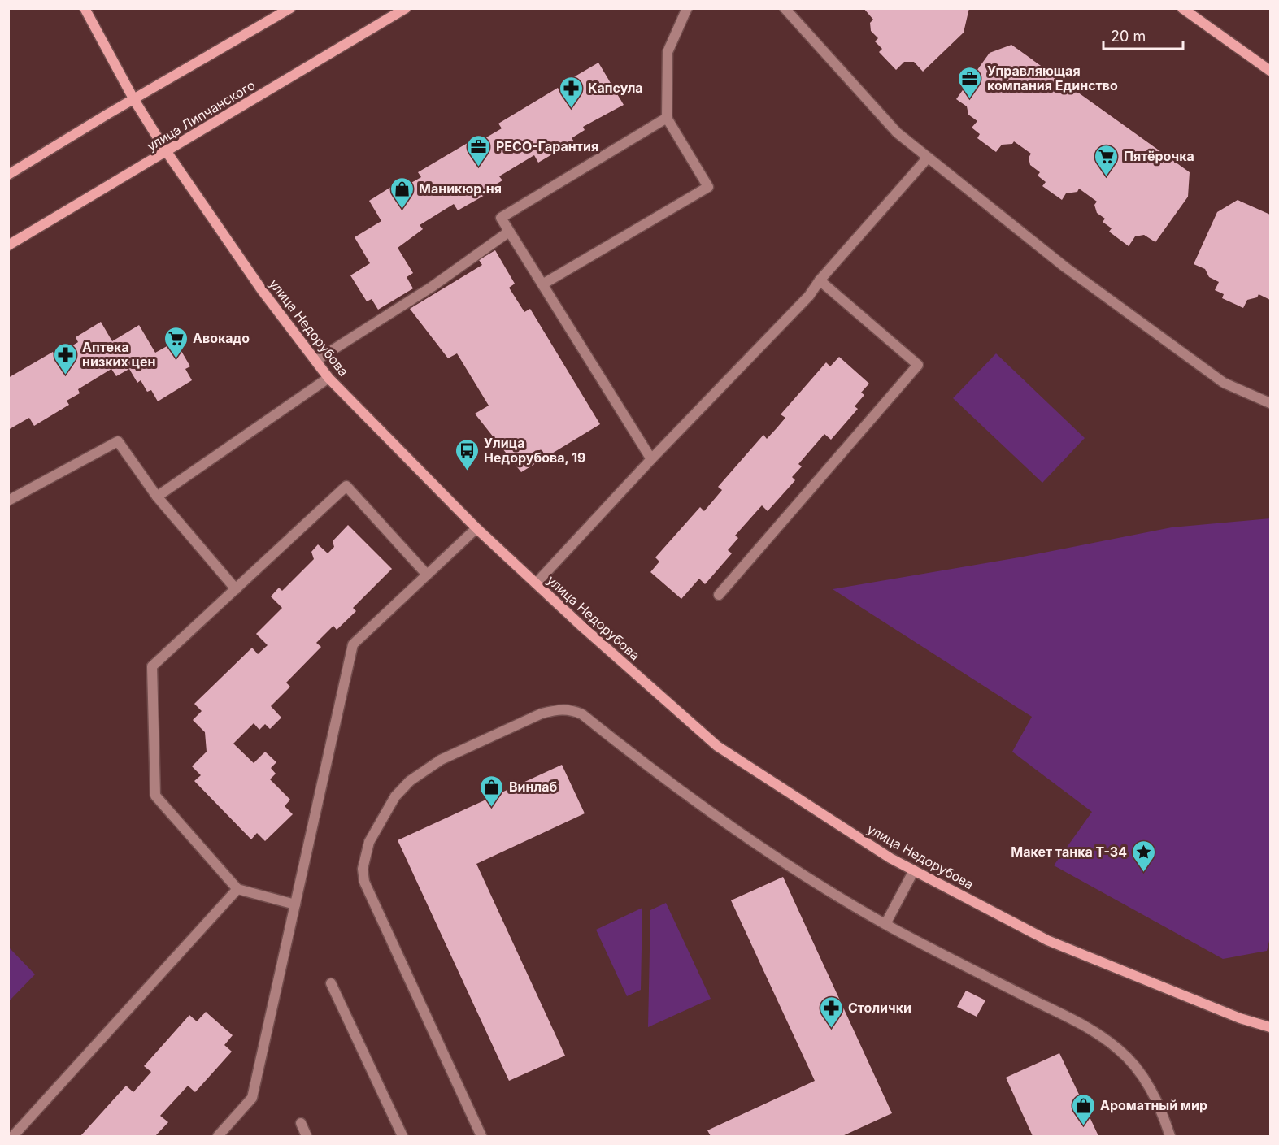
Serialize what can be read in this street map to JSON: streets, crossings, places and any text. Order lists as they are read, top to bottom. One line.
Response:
{"streets":{"street":["улица Липчанского","улица Недорубова"]},"crossings":[["улица Липчанского","улица Недорубова"]],"places":{"office":["Управляющая компания Единство","РЕСО-Гарантия"],"pharmacy":["Капсула","Аптека низких цен","Столички"],"supermarket":["Пятёрочка","Авокадо"],"shop":["Маникюр.ня","Винлаб","Ароматный мир"],"bus stop":["Улица Недорубова, 19"],"place":["Макет танка Т-34"]},"scale_bar":"20 m"}
